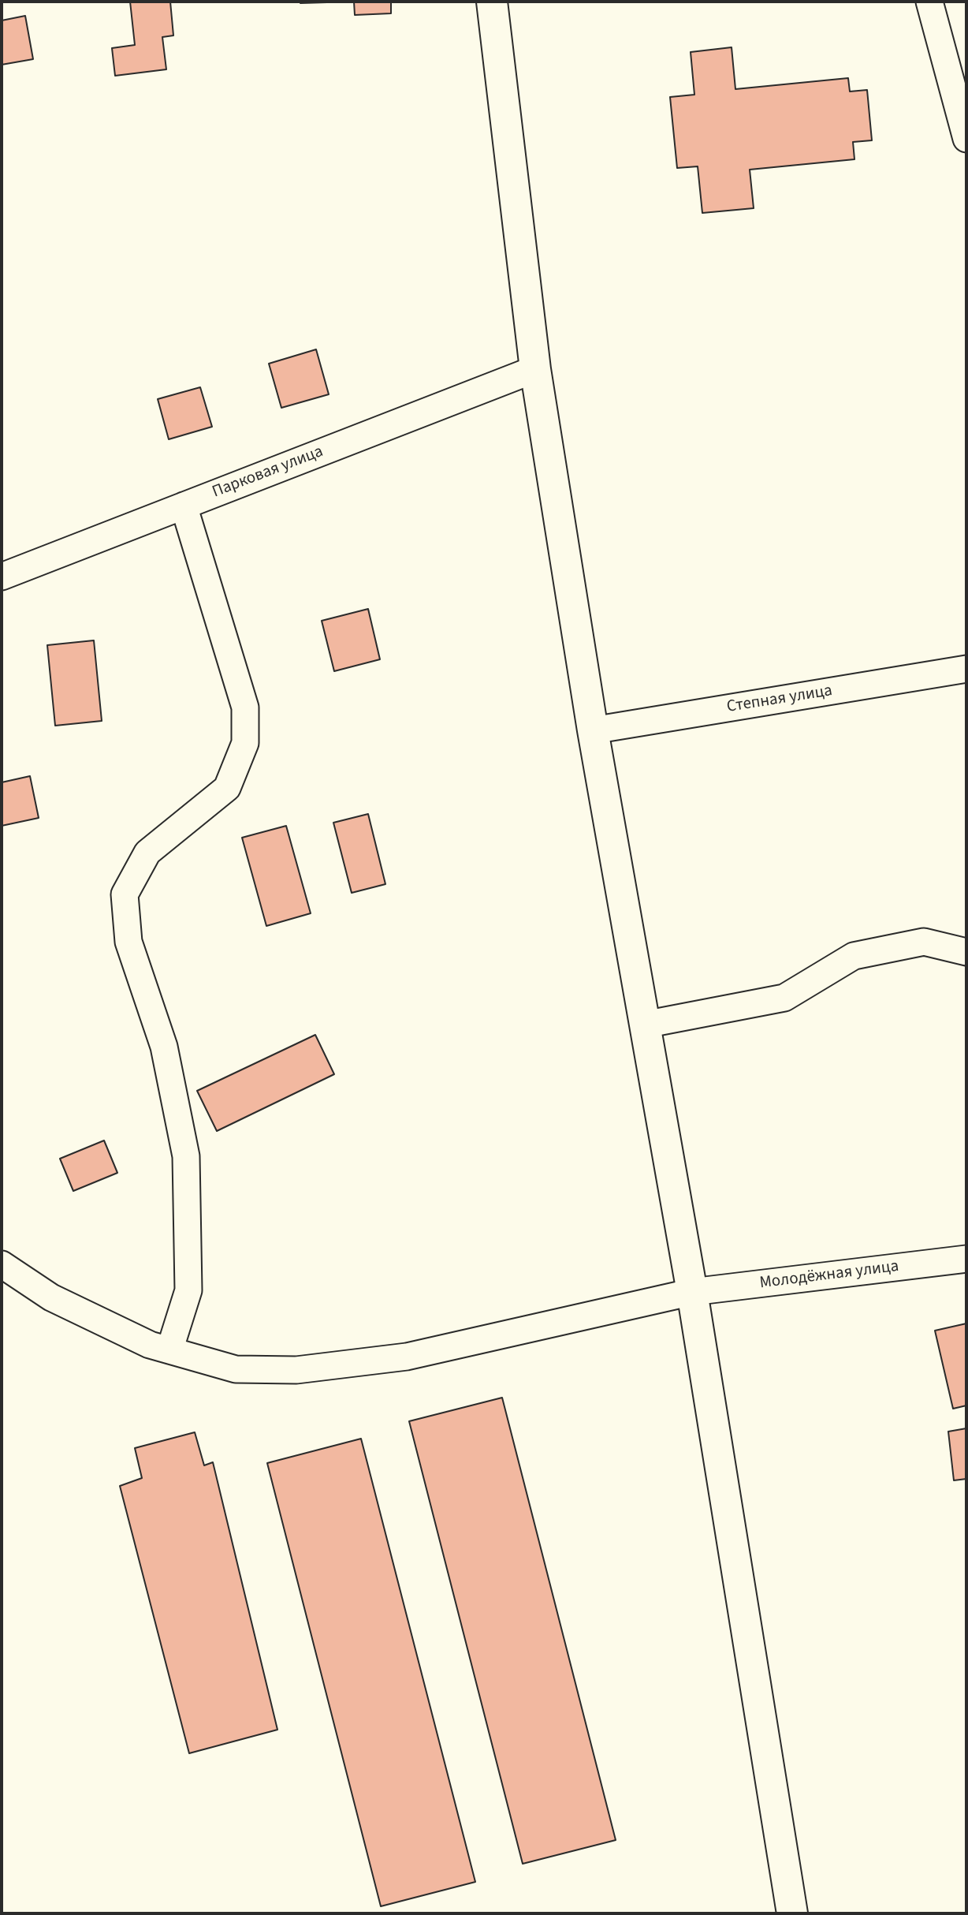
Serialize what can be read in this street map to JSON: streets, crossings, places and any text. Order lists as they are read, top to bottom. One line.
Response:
{"streets":{"street":["Парковая улица","Степная улица","Молодёжная улица"]}}
